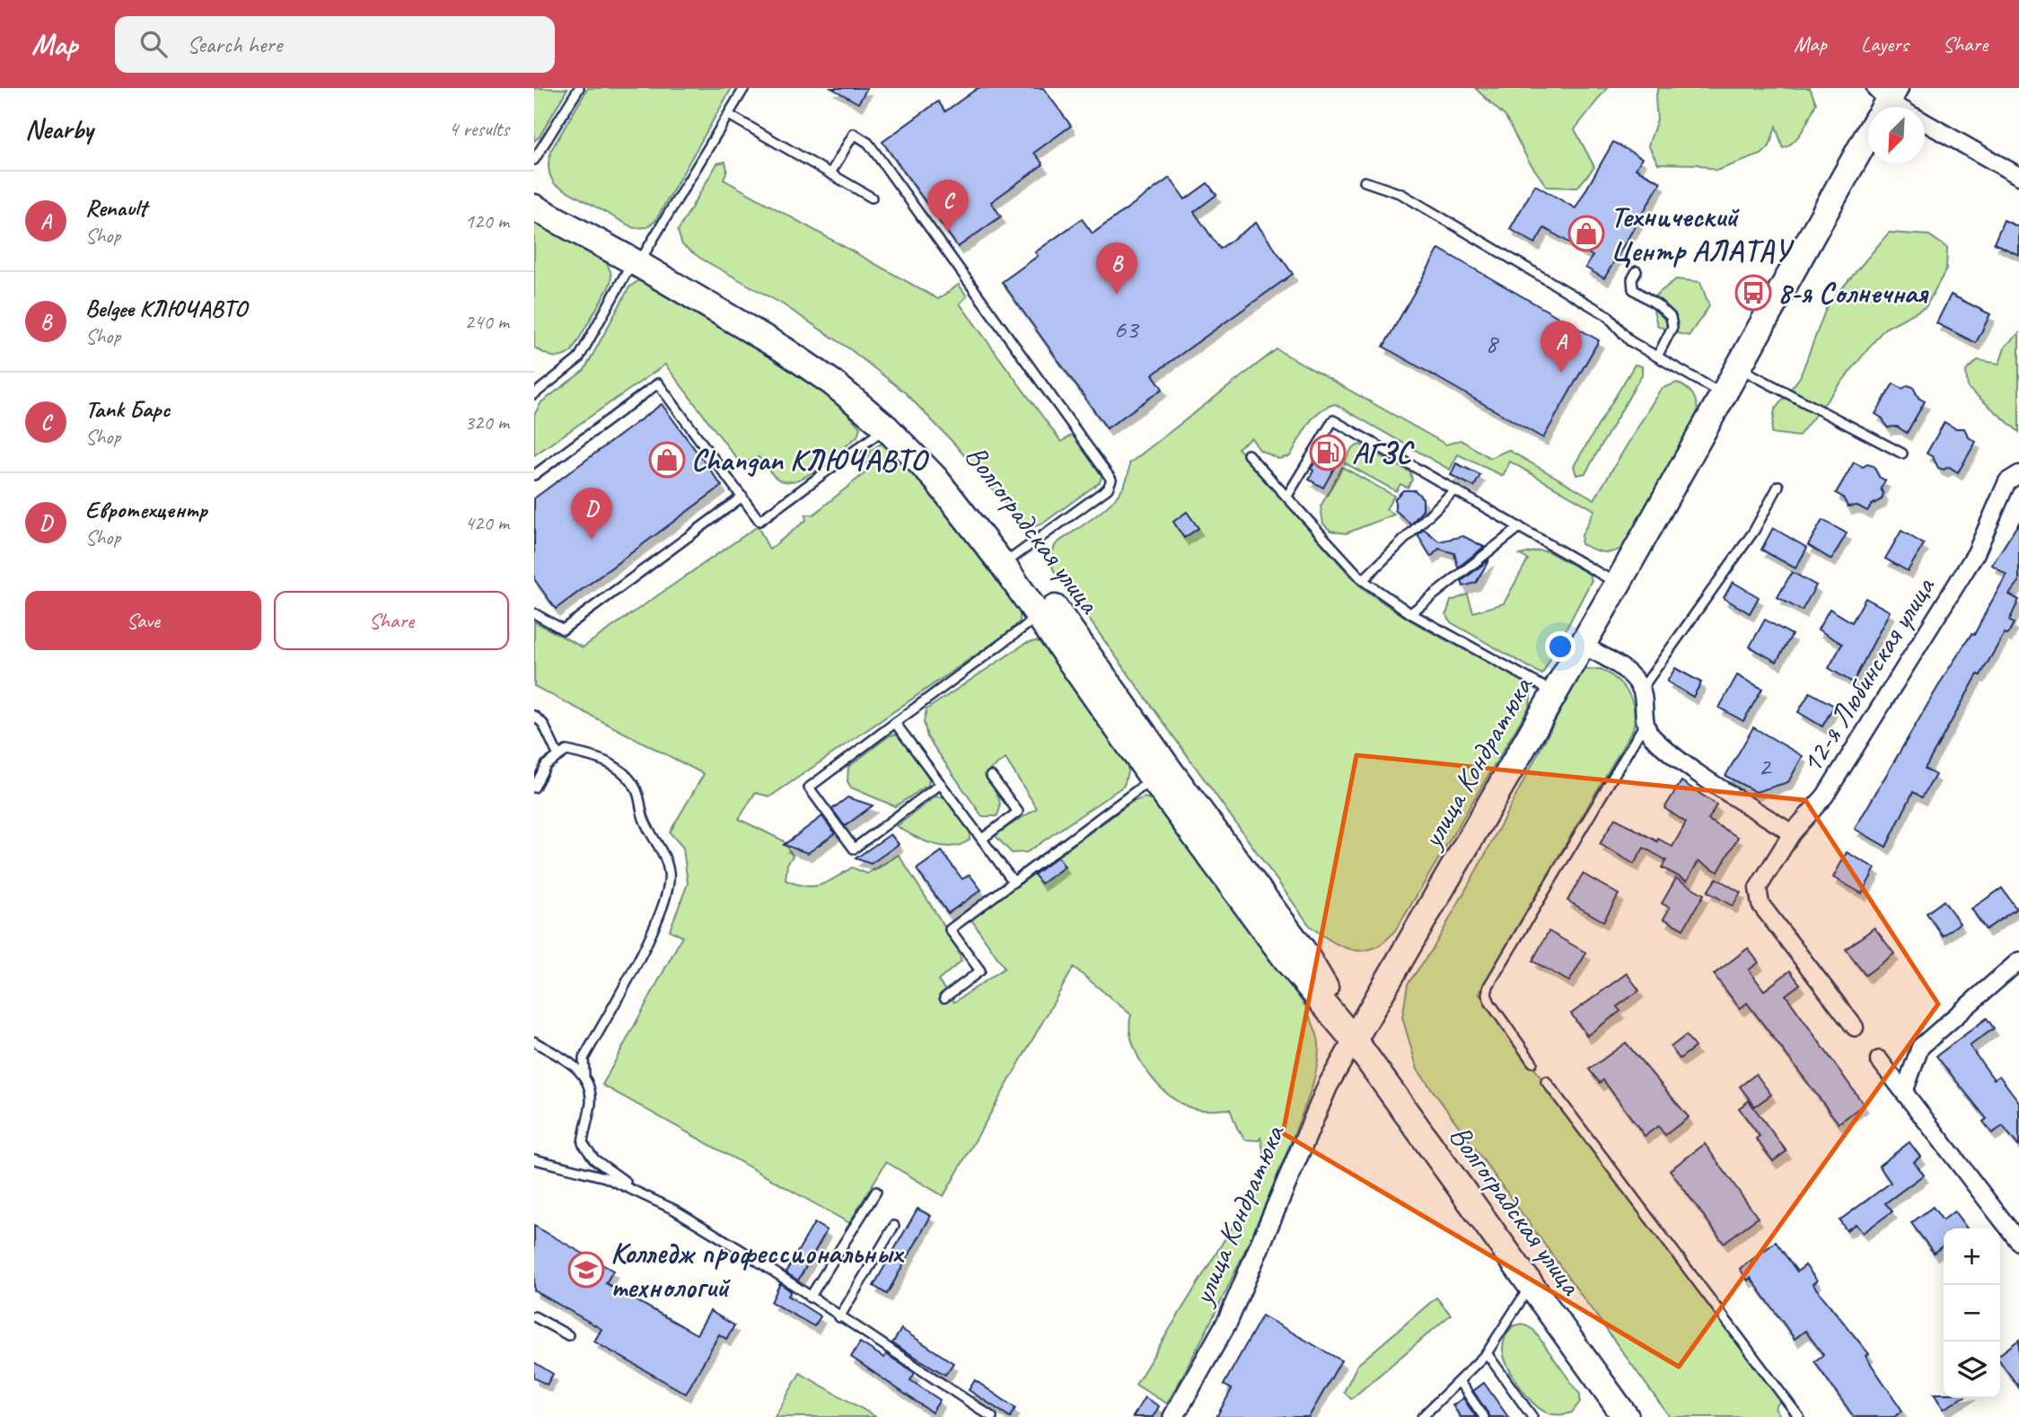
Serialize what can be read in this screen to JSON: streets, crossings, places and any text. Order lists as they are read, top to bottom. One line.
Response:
{"streets":{"main road":["Волгоградская улица","улица Кондратюка"],"street":["12-я Любинская улица"]},"crossings":[["Волгоградская улица","улица Кондратюка"]],"places":{"shop":["Технический Центр АЛАТАУ","Changan КЛЮЧАВТО"],"bus stop":["8-я Солнечная"],"fuel station":["АГЗС"],"school or university":["Колледж профессиональных технологий"]},"house_numbers":["63","8","2"],"north":"bottom left","page":{"header":"Map","search":"Search here","nav":["Map","Layers","Share"],"heading":["Nearby","4 results"],"list":[{"mark":"A","name":"Renault","note":"Shop","value":"120 m"},{"mark":"B","name":"Belgee КЛЮЧАВТО","note":"Shop","value":"240 m"},{"mark":"C","name":"Tank Барс","note":"Shop","value":"320 m"},{"mark":"D","name":"Евротехцентр","note":"Shop","value":"420 m"}],"pins":["C","B","A","D"],"buttons":["Save","Share"],"map_buttons":["+","−"]}}
